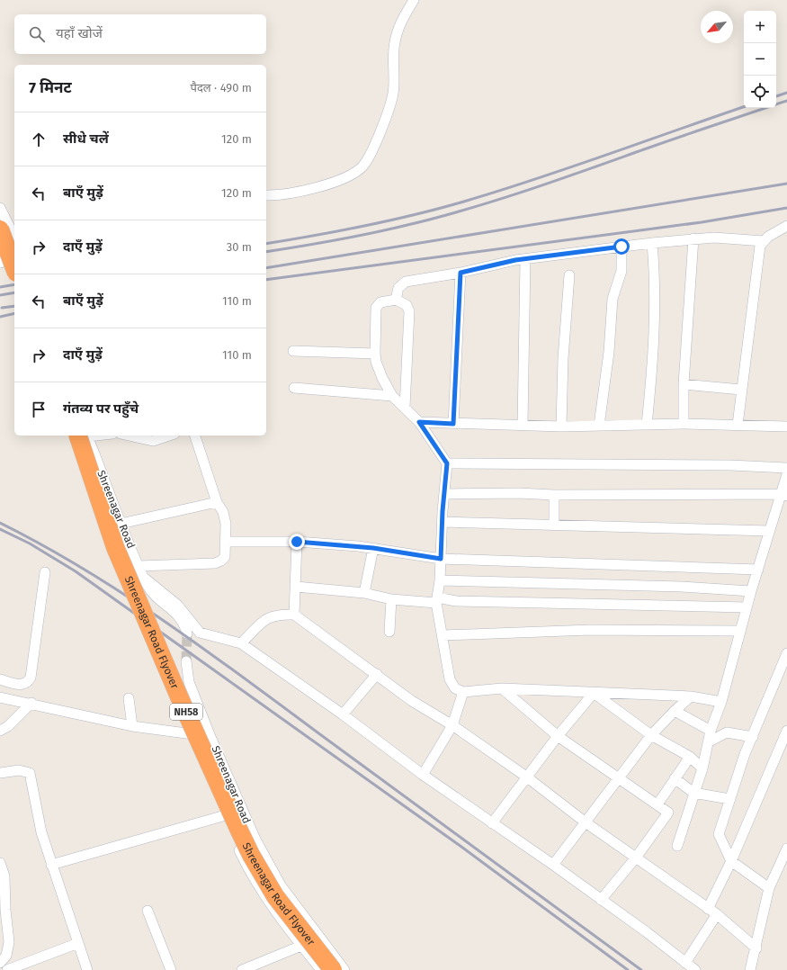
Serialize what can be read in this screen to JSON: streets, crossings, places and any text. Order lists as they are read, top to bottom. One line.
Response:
{"streets":{"highway":["Shreenagar Road Flyover","NH58"],"street":["Shreenagar Road"]},"north":"bottom left","page":{"map_buttons":["+","−"],"search":"यहाँ खोजें","heading":["7 मिनट","पैदल · 490 m"],"list":[["सीधे चलें","120 m"],["बाएँ मुड़ें","120 m"],["दाएँ मुड़ें","30 m"],["बाएँ मुड़ें","110 m"],["दाएँ मुड़ें","110 m"],"गंतव्य पर पहुँचे"]}}
